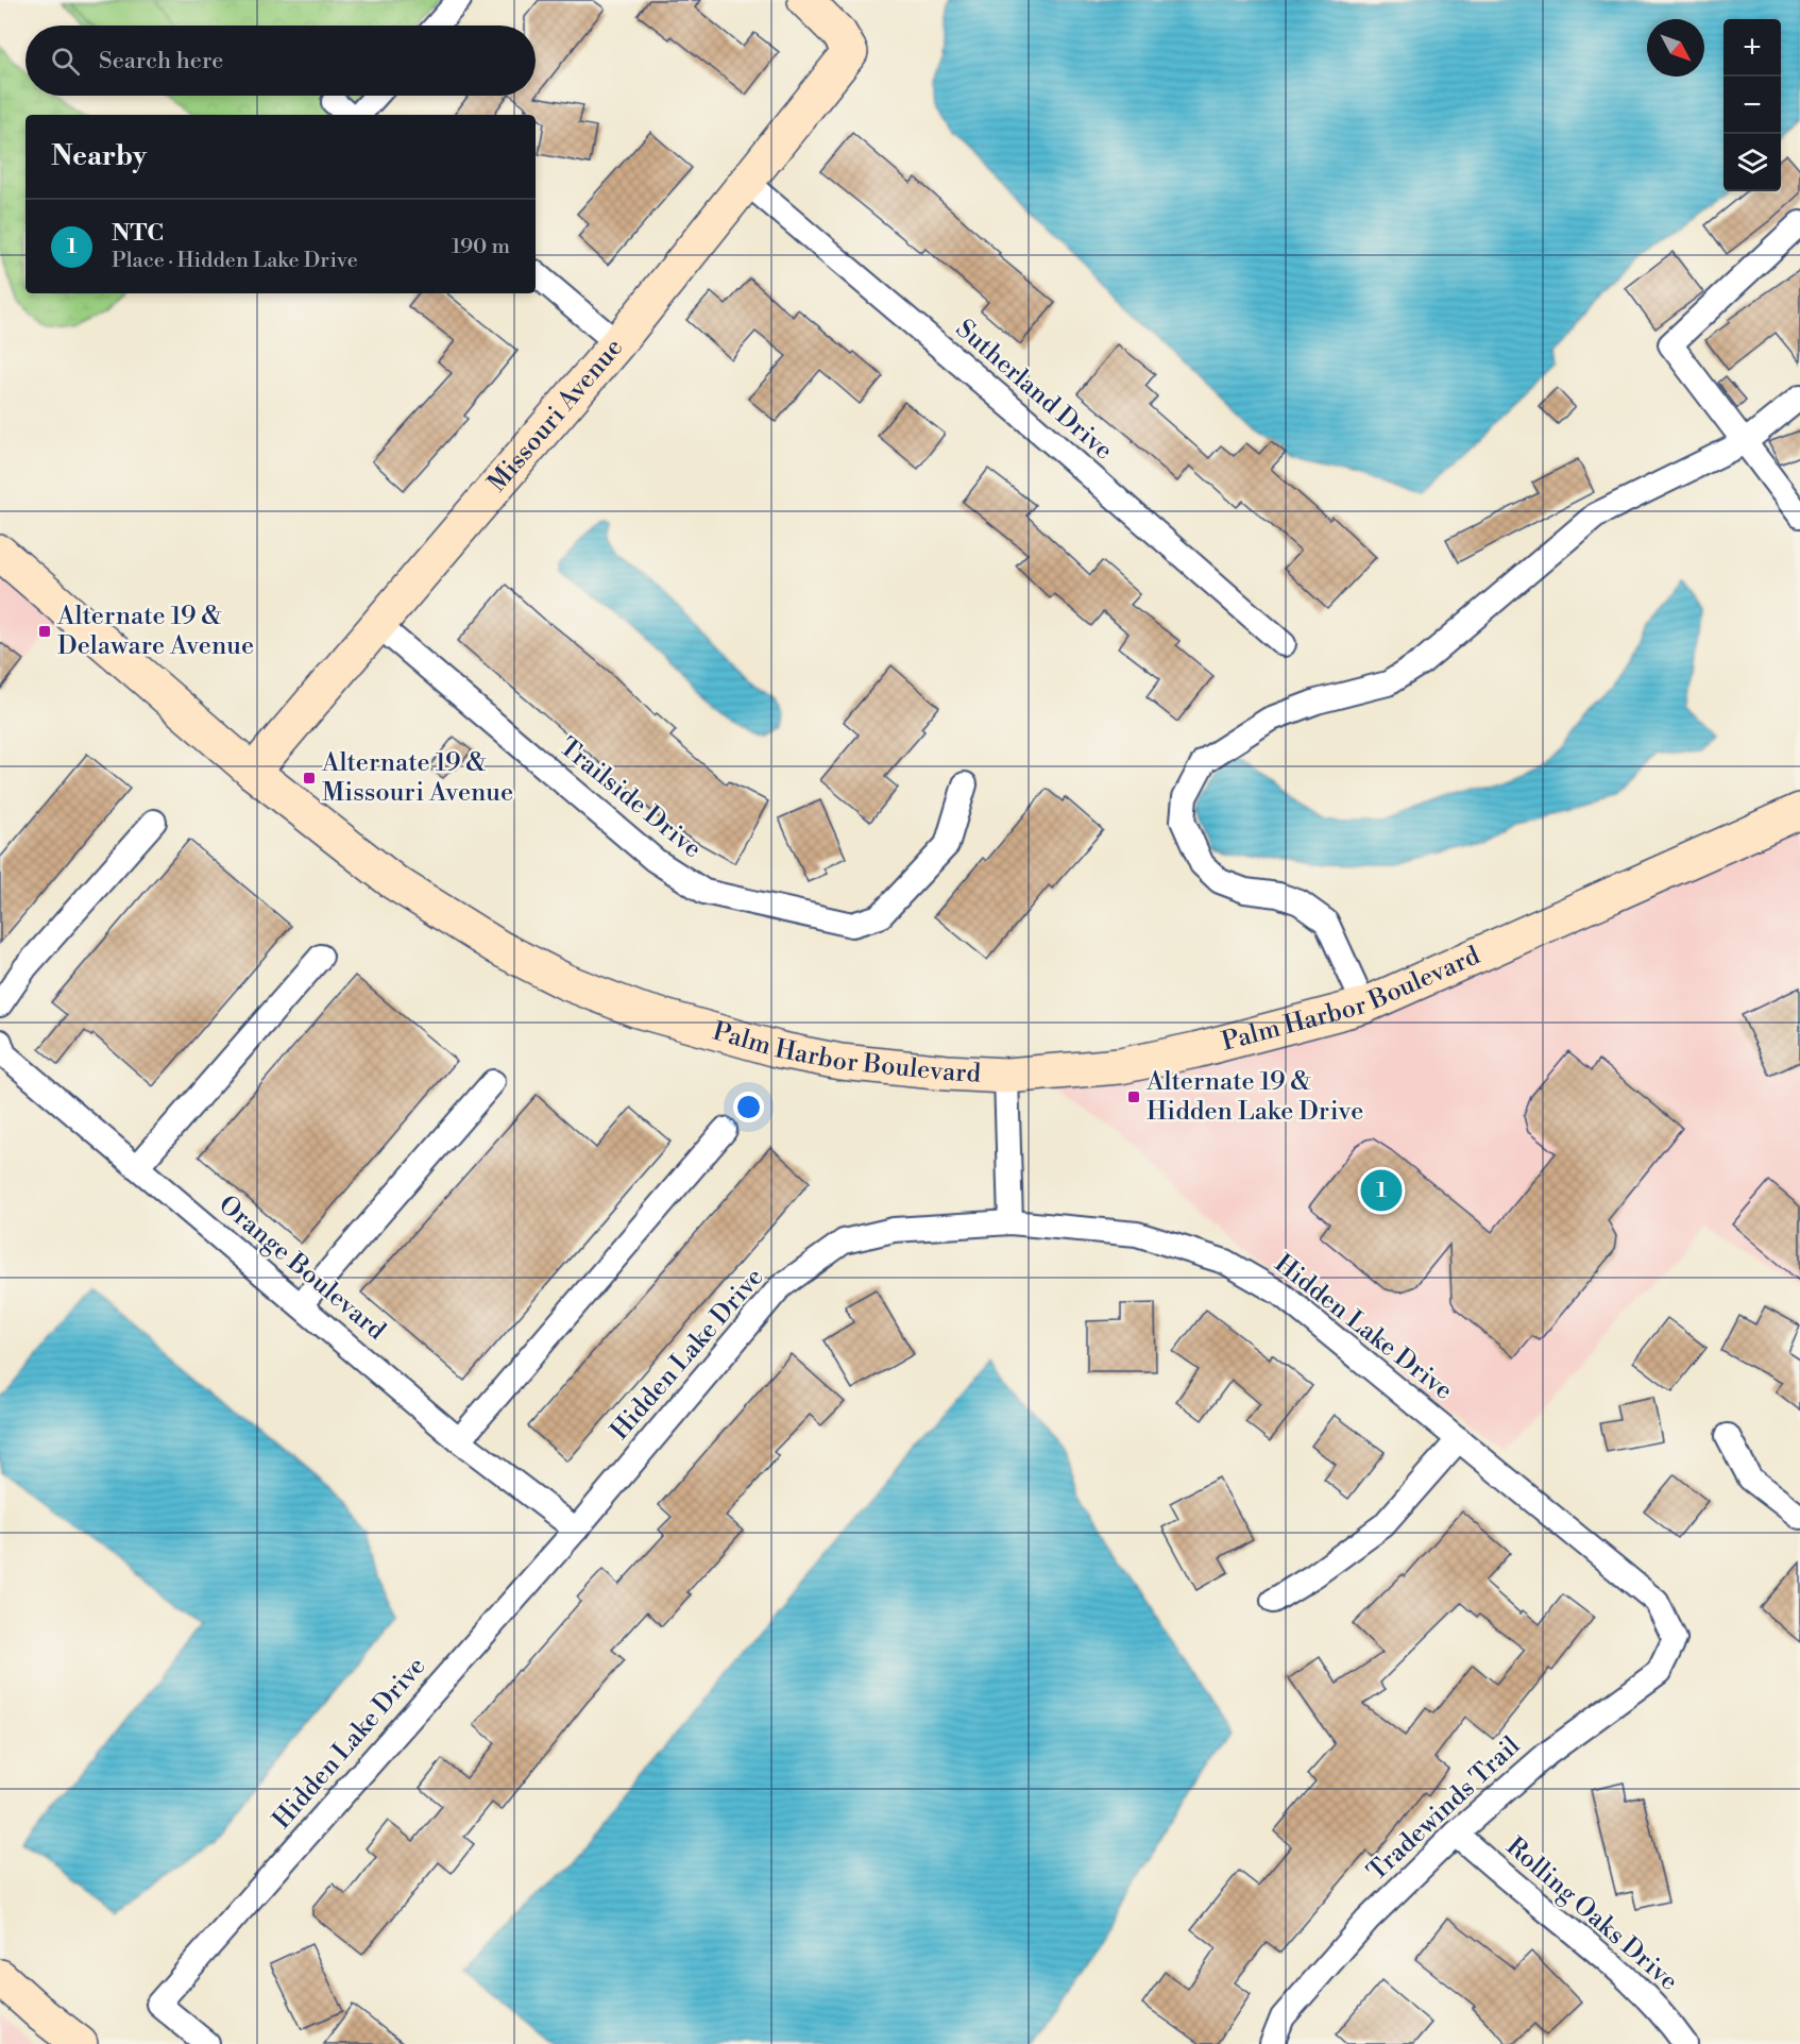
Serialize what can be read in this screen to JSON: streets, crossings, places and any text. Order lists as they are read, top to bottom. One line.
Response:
{"streets":{"main road":["Missouri Avenue","Palm Harbor Boulevard"],"street":["Sutherland Drive","Trailside Drive","Orange Boulevard","Hidden Lake Drive","Tradewinds Trail","Rolling Oaks Drive"]},"crossings":[["Sutherland Drive","Missouri Avenue"],["Missouri Avenue","Trailside Drive"],["Missouri Avenue","Palm Harbor Boulevard"],["Orange Boulevard","Hidden Lake Drive"],["Hidden Lake Drive","Tradewinds Trail"],["Tradewinds Trail","Rolling Oaks Drive"]],"places":{"transit":["Alternate 19 & Delaware Avenue","Alternate 19 & Missouri Avenue","Alternate 19 & Hidden Lake Drive"]},"north":"bottom right","page":{"map_buttons":["+","−"],"search":"Search here","heading":"Nearby","list":[{"mark":"1","name":"NTC","note":"Place · Hidden Lake Drive","value":"190 m"}],"pins":"1"}}
